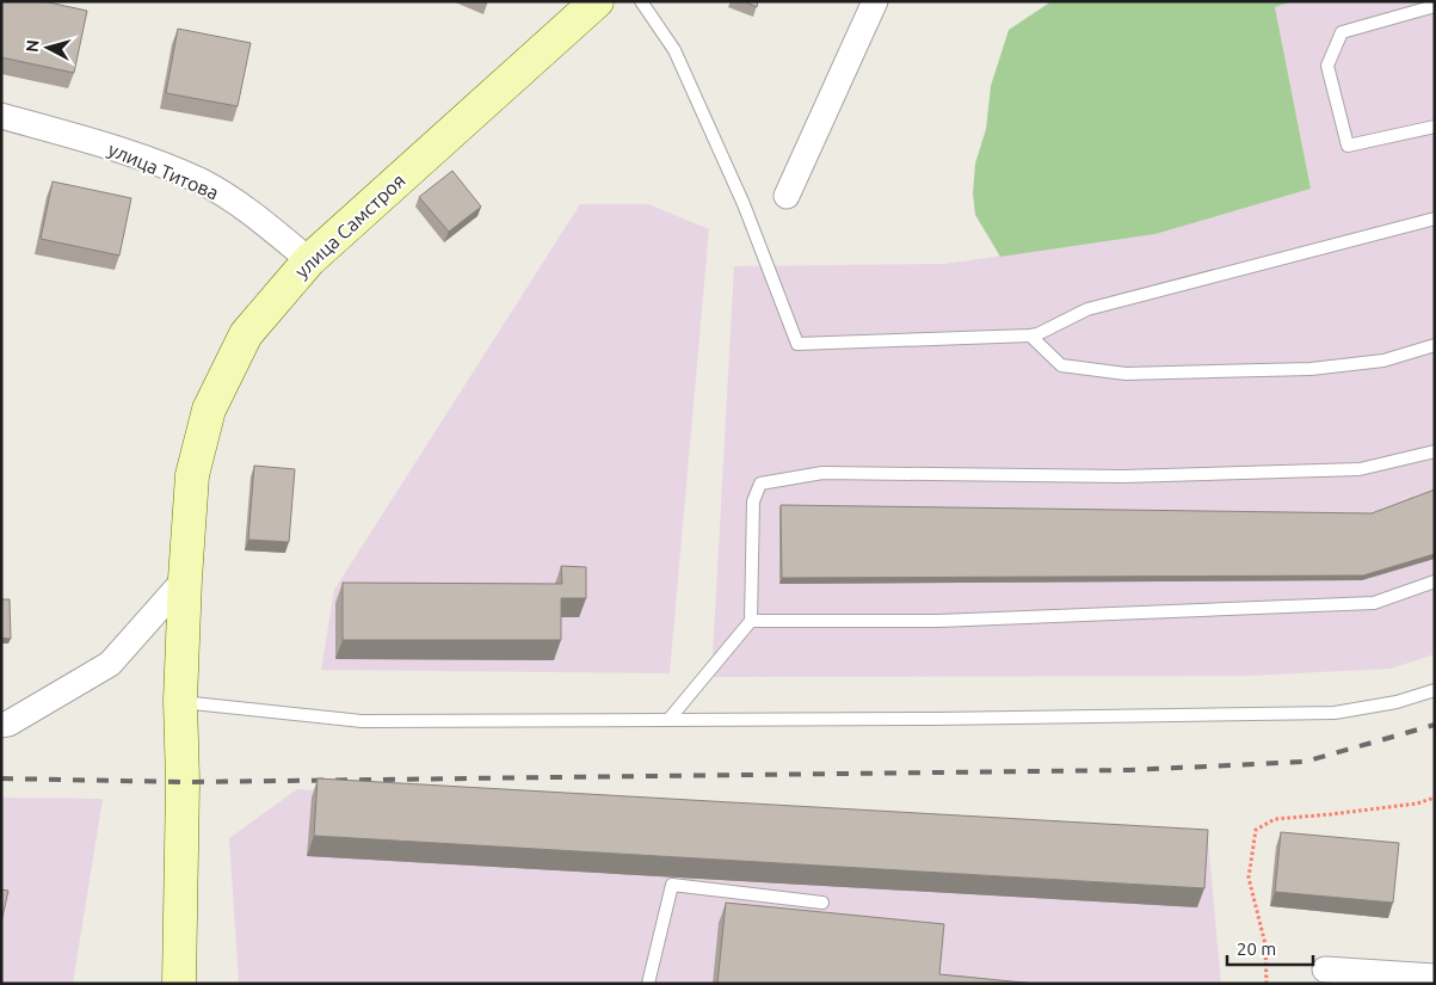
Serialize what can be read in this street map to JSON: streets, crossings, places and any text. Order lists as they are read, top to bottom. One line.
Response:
{"streets":{"street":["улица Титова","улица Самстроя"]},"crossings":[["улица Титова","улица Самстроя"]],"scale_bar":"20 m","north":"left"}
